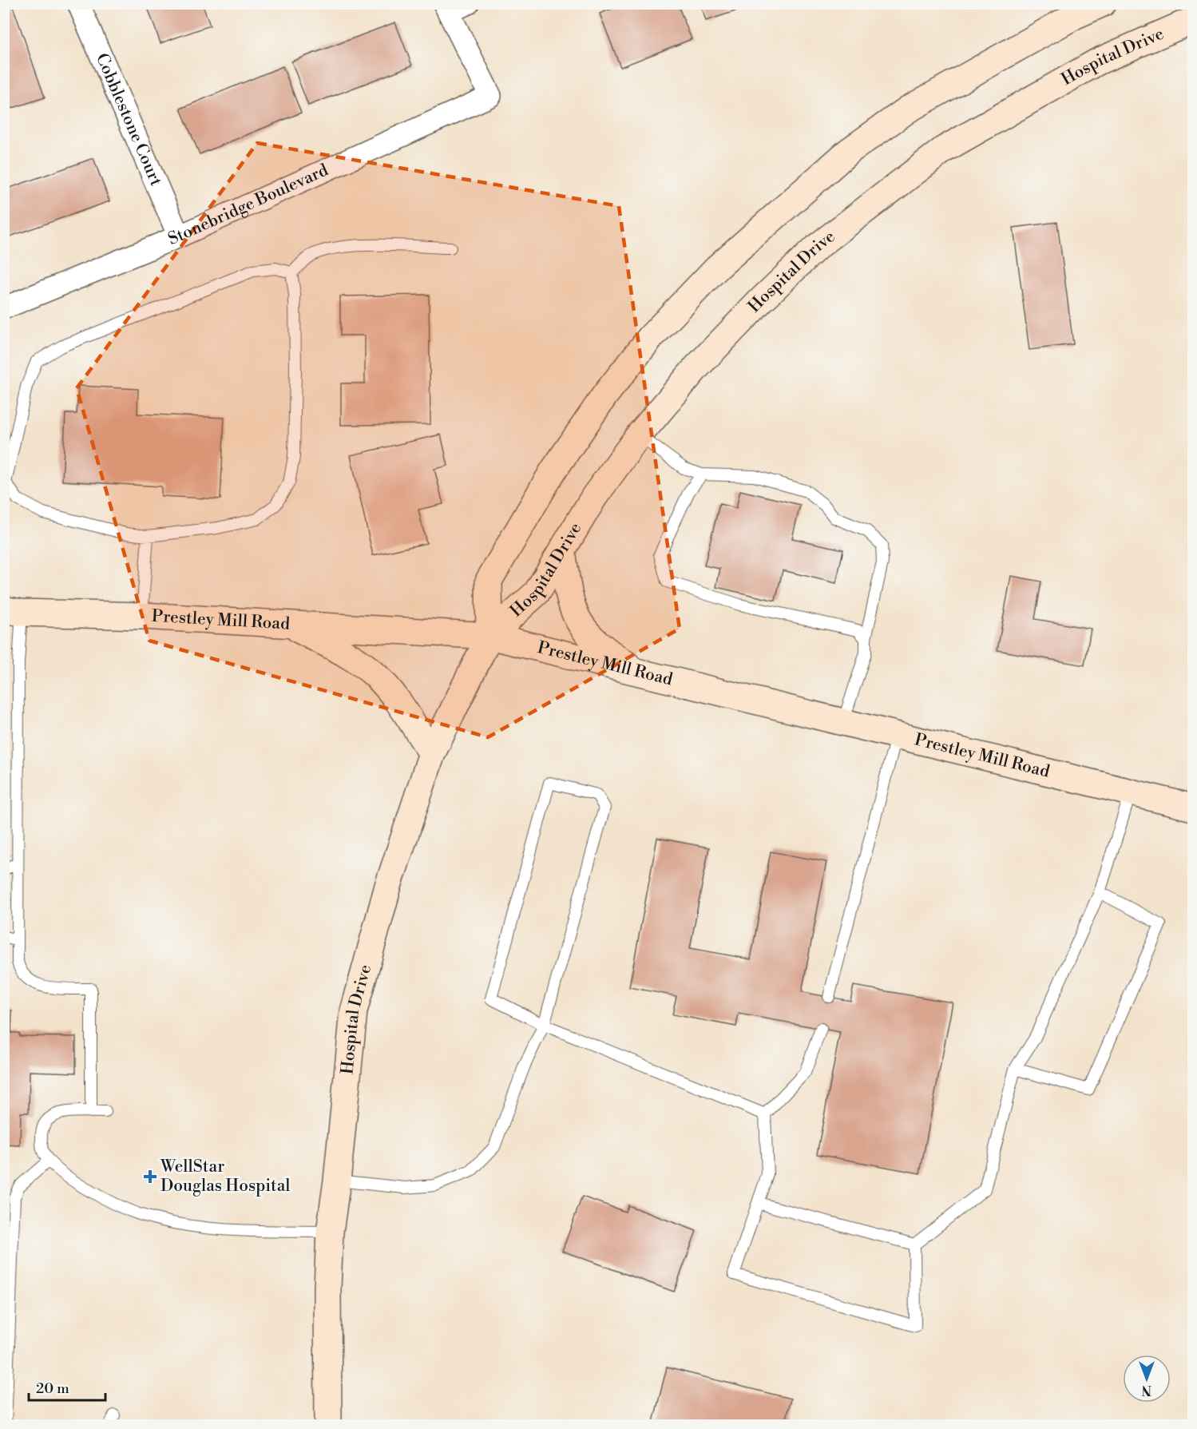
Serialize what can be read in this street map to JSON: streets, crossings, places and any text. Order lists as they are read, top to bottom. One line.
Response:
{"streets":{"street":["Hospital Drive","Cobblestone Court","Stonebridge Boulevard","Prestley Mill Road"]},"crossings":[["Hospital Drive","Prestley Mill Road"],["Cobblestone Court","Stonebridge Boulevard"]],"places":{"health":["WellStar Douglas Hospital"]},"scale_bar":"20 m","north":"bottom"}
